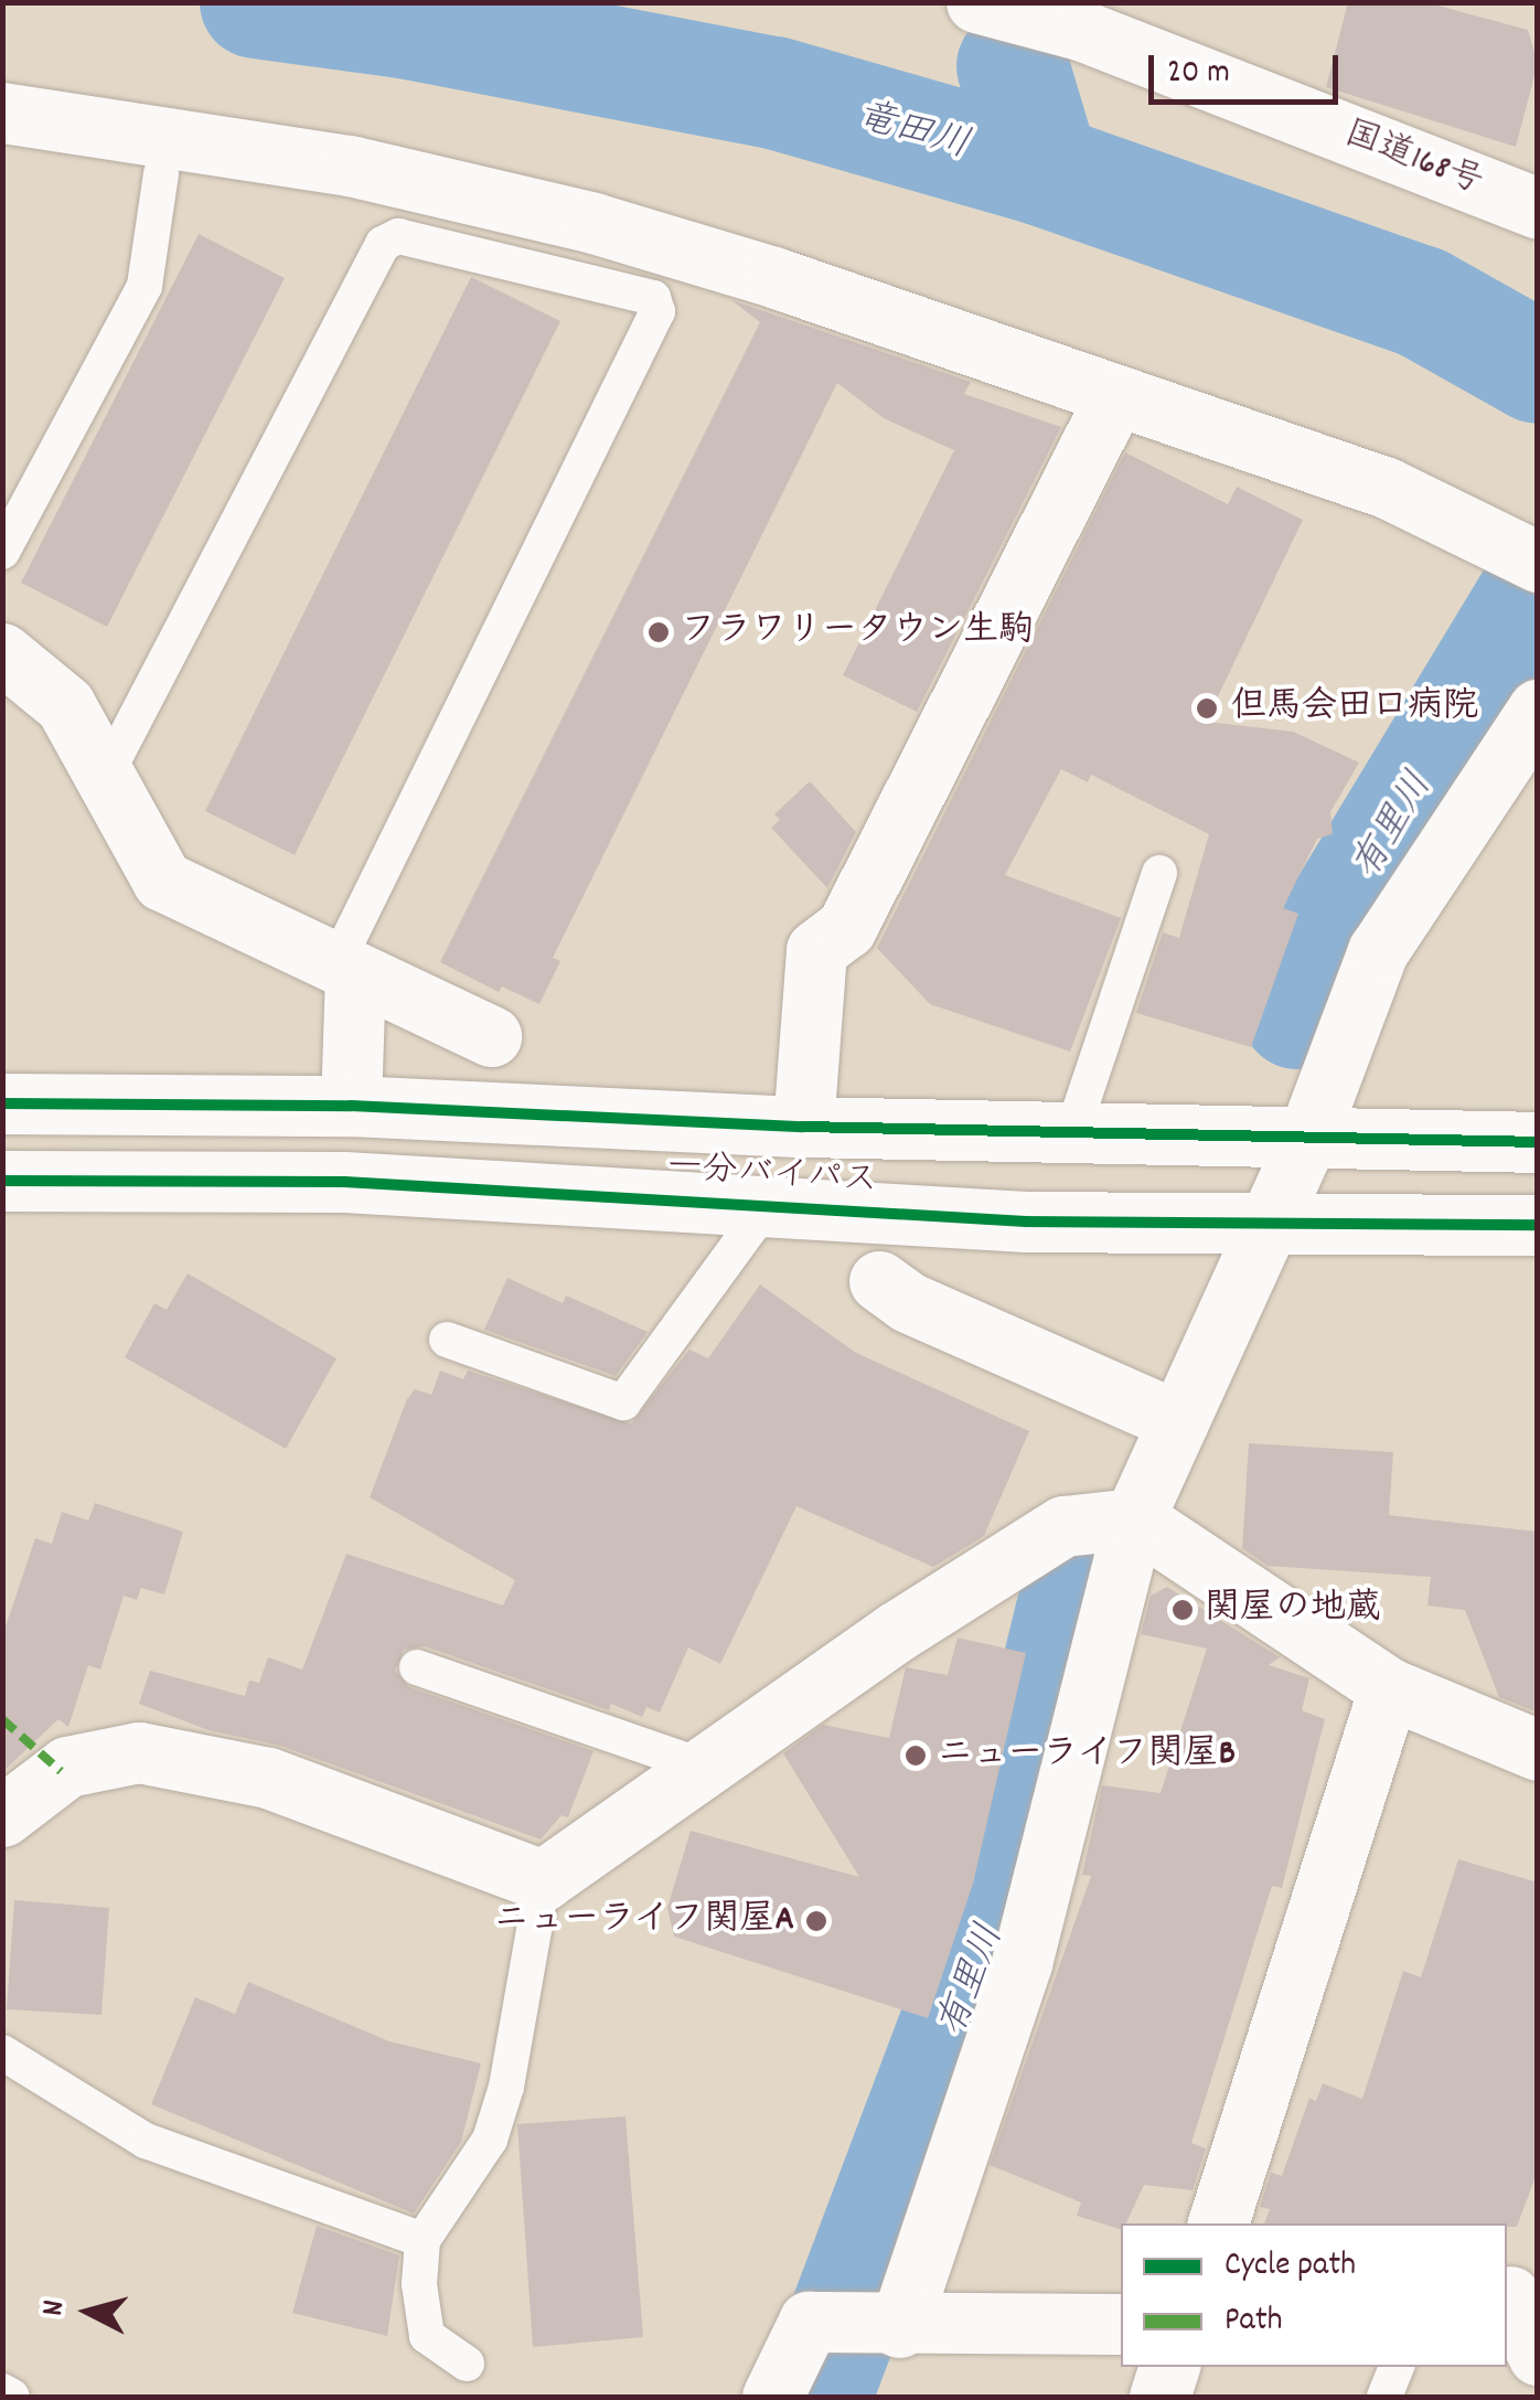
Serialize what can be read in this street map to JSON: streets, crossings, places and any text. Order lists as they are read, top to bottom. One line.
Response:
{"streets":{"main road":["国道168号","一分バイパス"]},"water":["竜田川","有里川"],"places":["フラワリータウン生駒","但馬会田口病院","関屋の地蔵","ニューライフ関屋B","ニューライフ関屋A"],"legend":["Cycle path","Path"],"scale_bar":"20 m","north":"left"}
